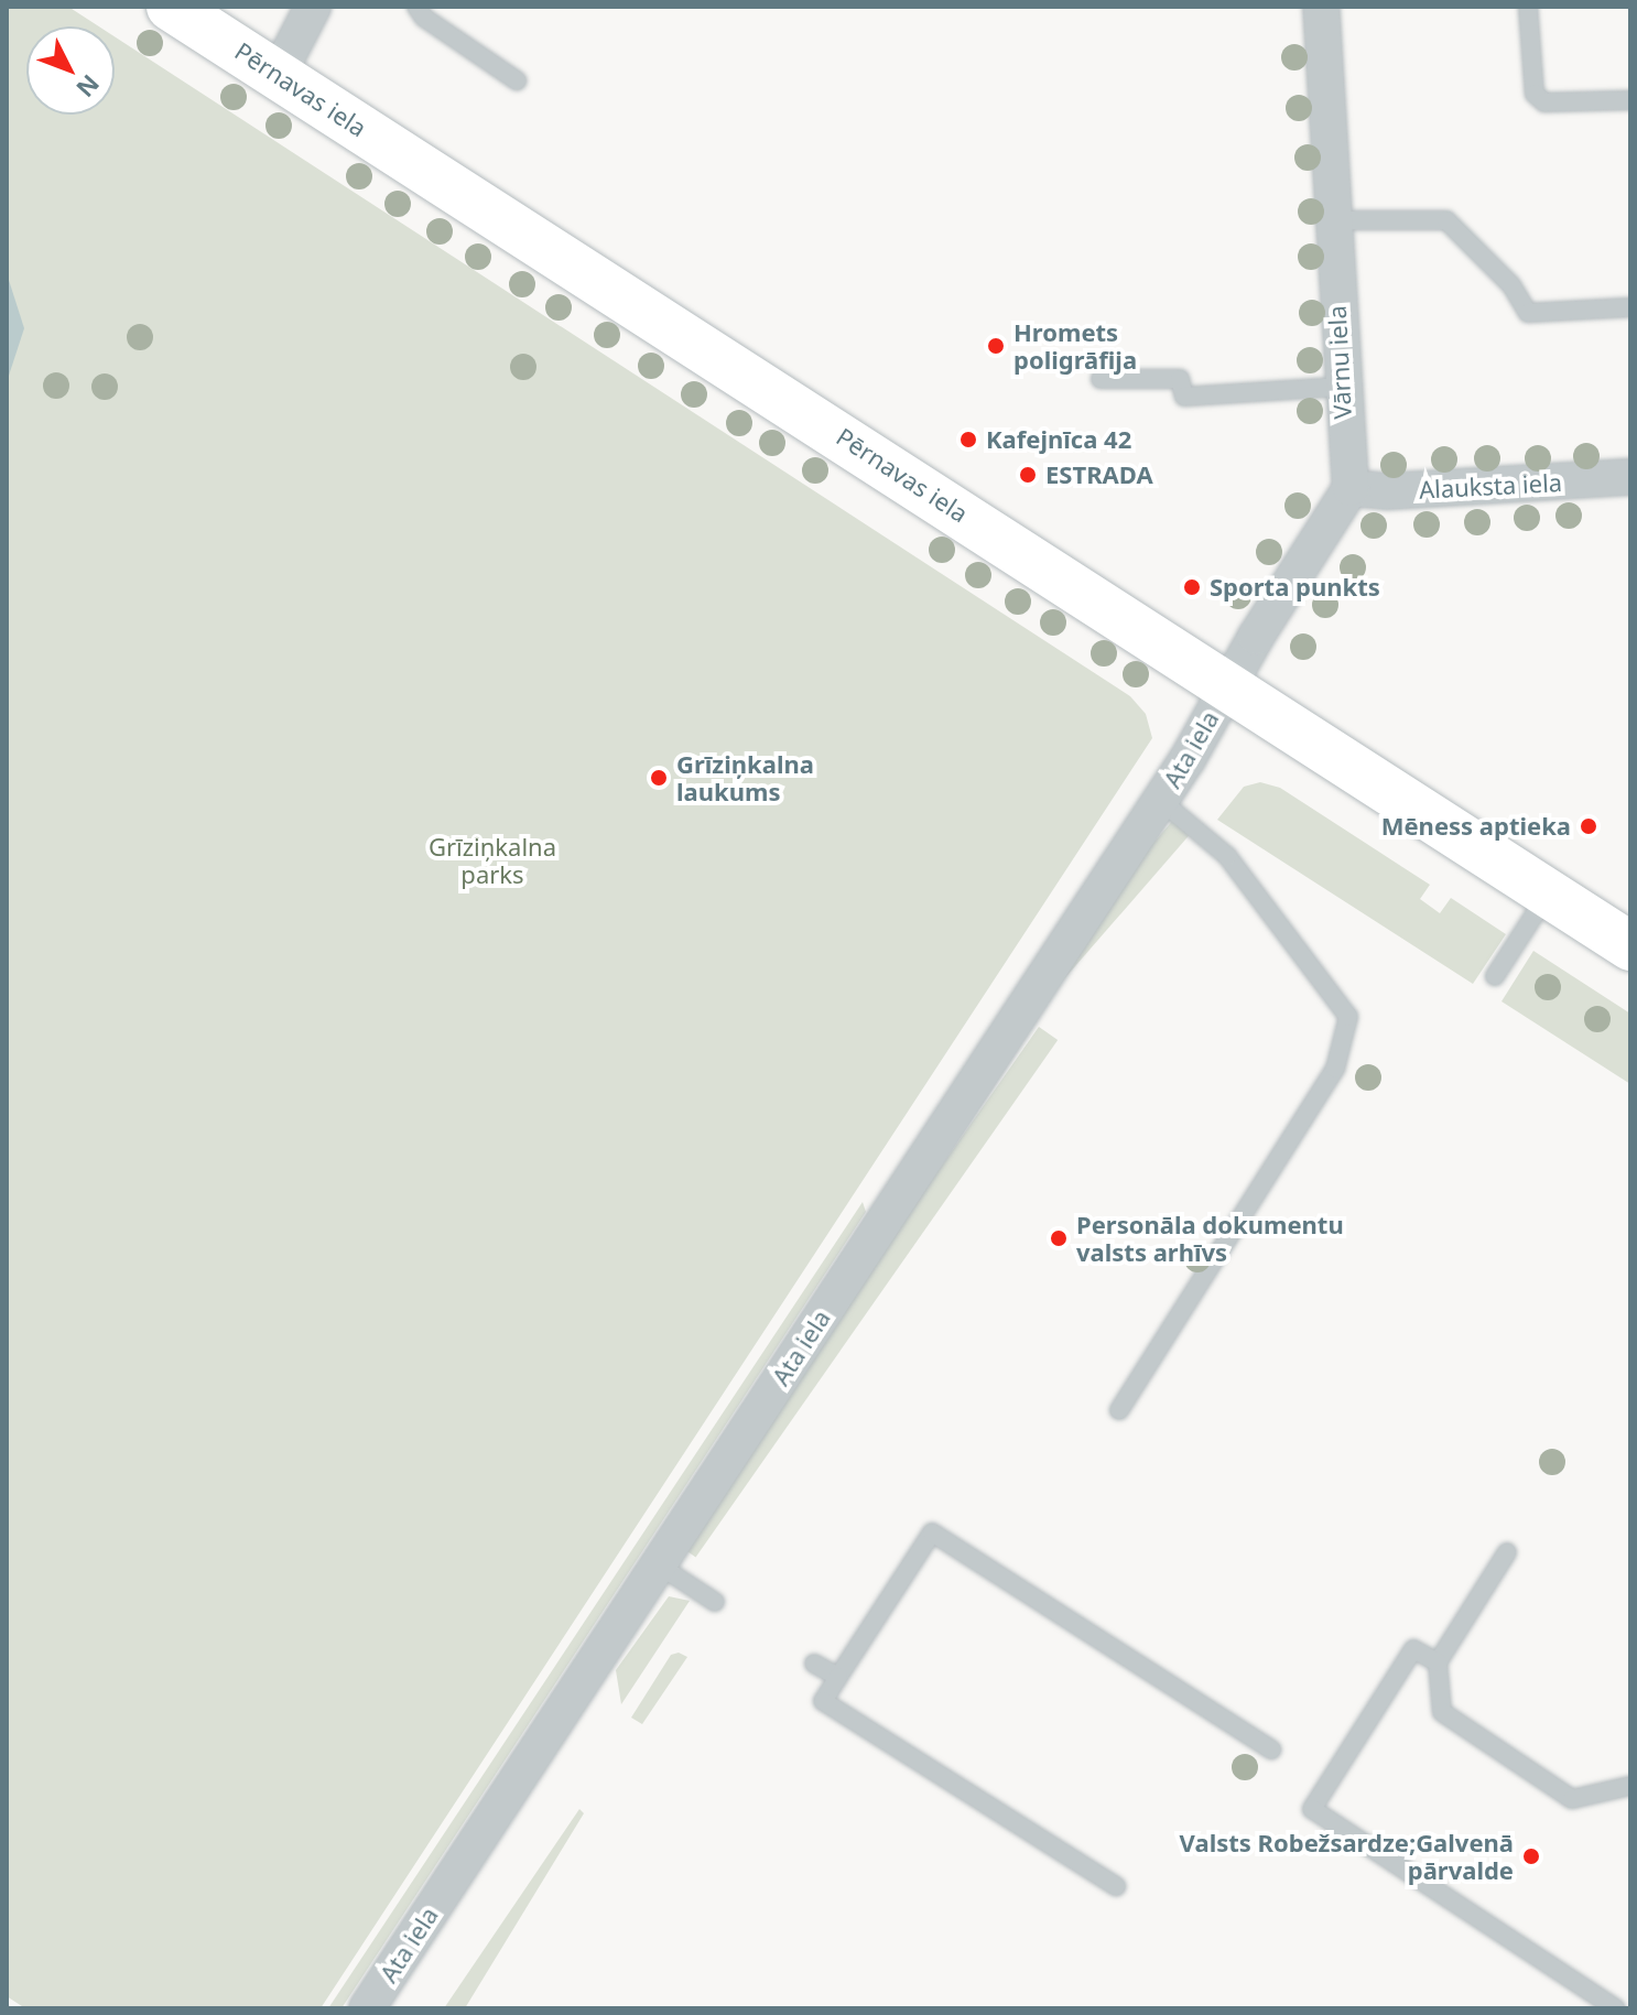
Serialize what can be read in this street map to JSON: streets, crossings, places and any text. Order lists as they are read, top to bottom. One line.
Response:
{"streets":{"main road":["Pērnavas iela"],"street":["Vārnu iela","Alauksta iela","Ata iela"]},"crossings":[["Pērnavas iela","Ata iela"],["Vārnu iela","Alauksta iela"]],"parks":["Grīziņkalna parks"],"places":["Hromets poligrāfija","Kafejnīca 42","ESTRADA","Sporta punkts","Grīziņkalna laukums","Mēness aptieka","Personāla dokumentu valsts arhīvs","Valsts Robežsardze;Galvenā pārvalde"],"north":"bottom right"}
